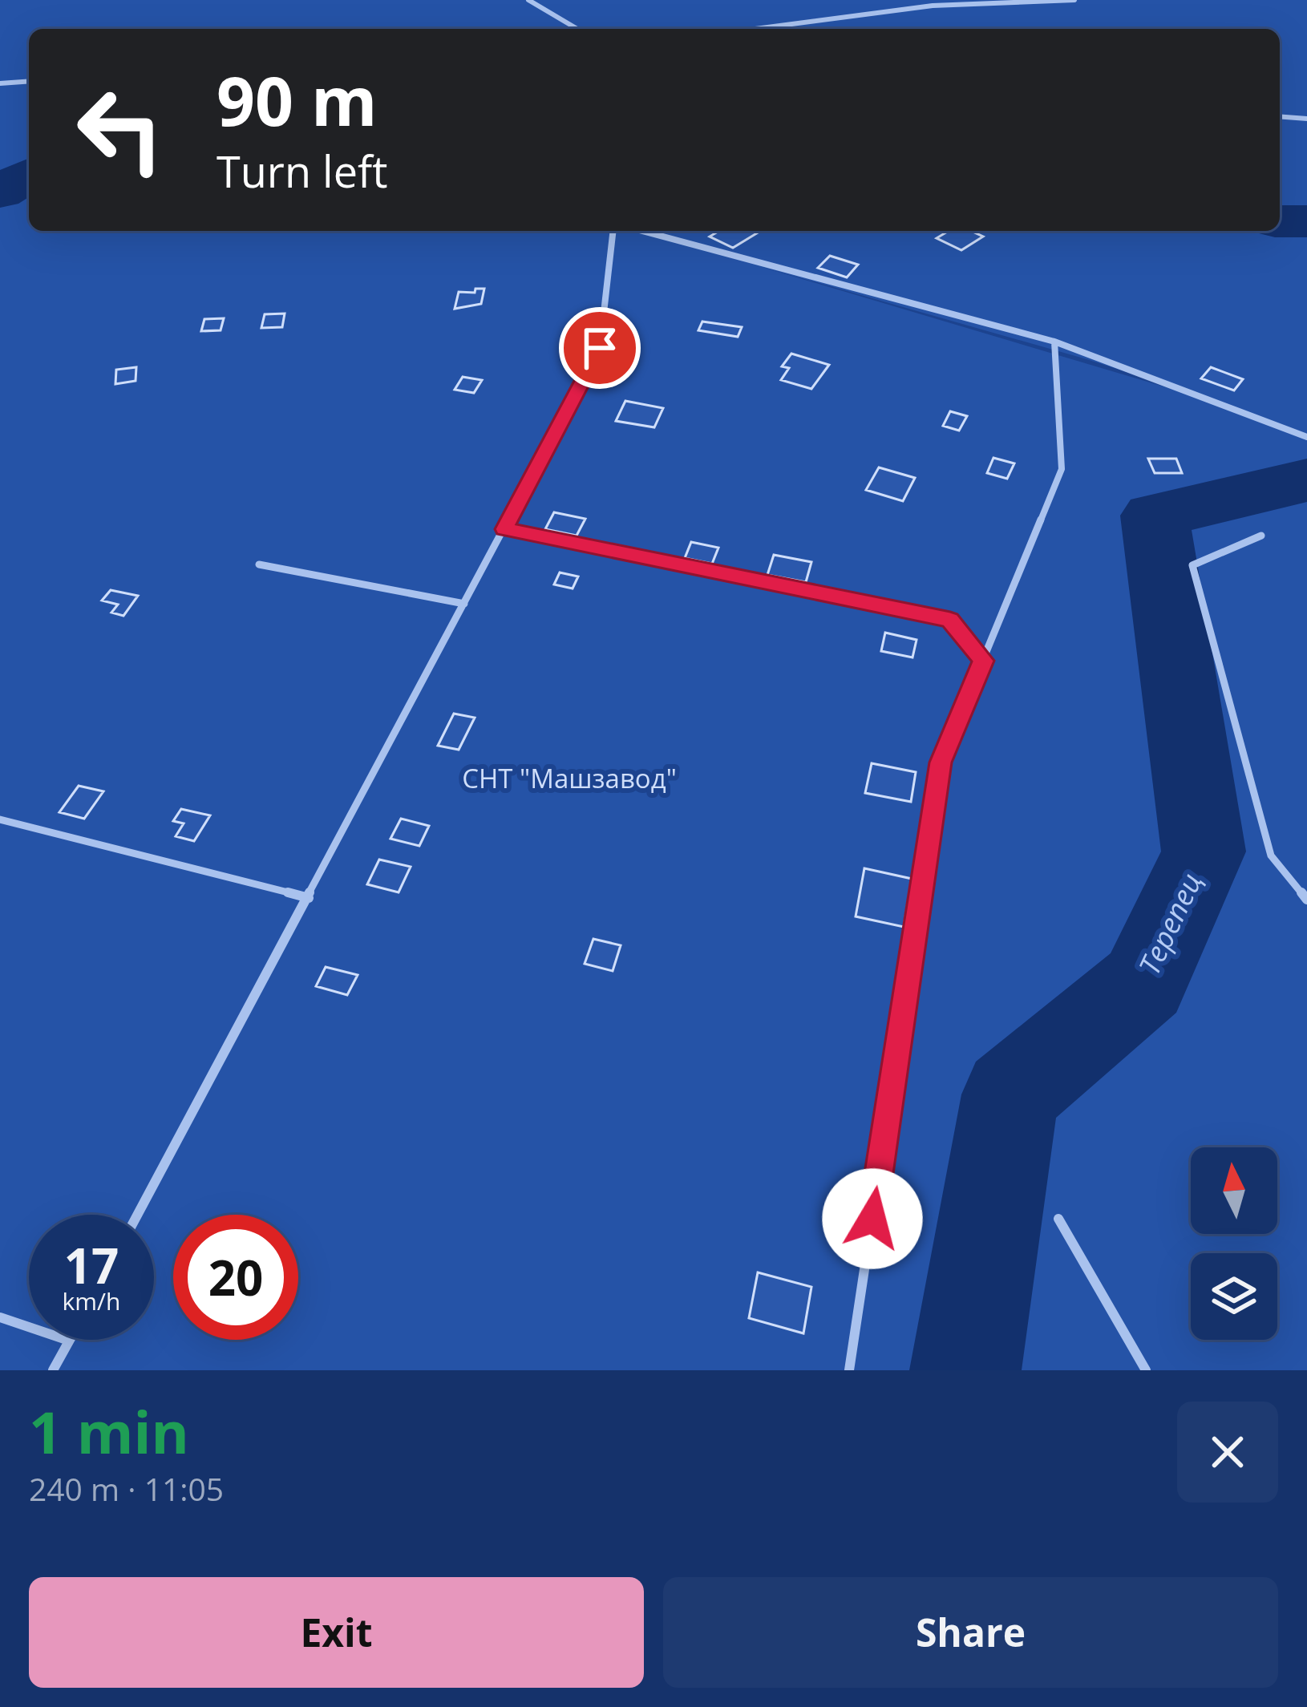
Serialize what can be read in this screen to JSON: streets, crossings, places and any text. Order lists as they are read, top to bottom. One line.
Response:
{"water":["Терепец"],"parks":["СНТ \"Машзавод\""],"north":"top","page":{"turn":["90 m","Turn left"],"speed":"17 km/h","limit":"20","heading":["1 min","240 m · 11:05"],"buttons":["Exit","Share"]}}
